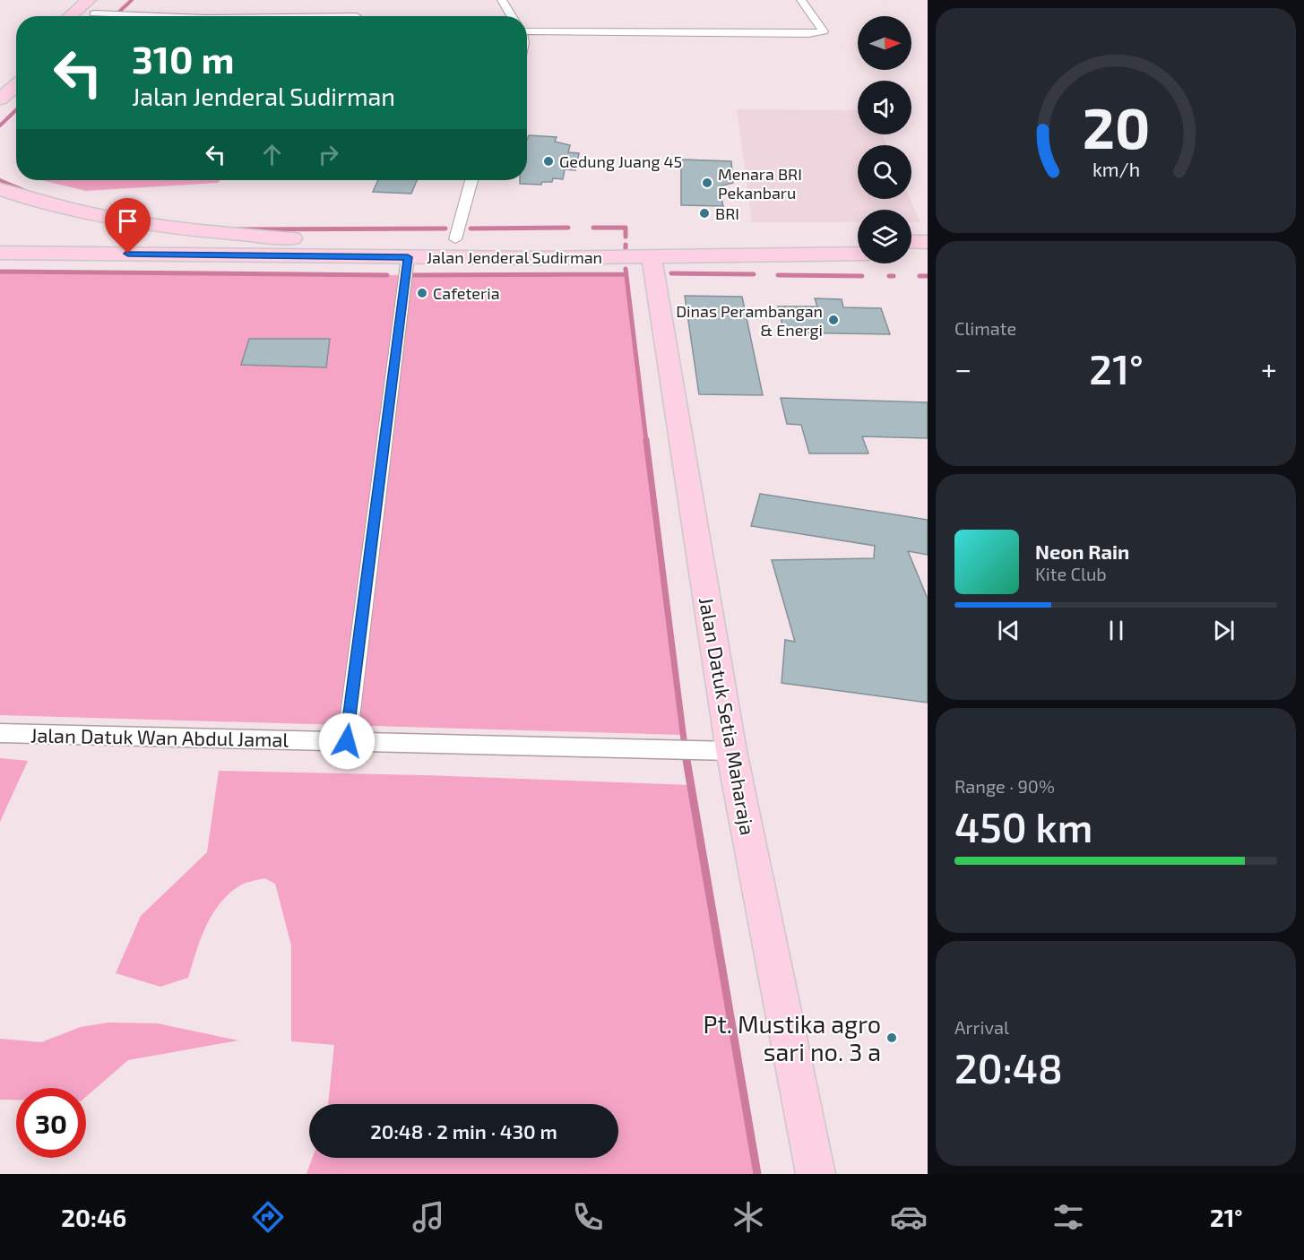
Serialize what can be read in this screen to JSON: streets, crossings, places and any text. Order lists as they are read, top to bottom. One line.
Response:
{"streets":{"main road":["Jalan Jenderal Sudirman","Jalan Datuk Setia Maharaja"],"street":["Jalan Datuk Wan Abdul Jamal"]},"crossings":[["Jalan Jenderal Sudirman","Jalan Datuk Setia Maharaja"],["Jalan Datuk Setia Maharaja","Jalan Datuk Wan Abdul Jamal"]],"places":["Gedung Juang 45","Menara BRI Pekanbaru","BRI","Cafeteria","Dinas Perambangan & Energi","Pt. Mustika agro sari no. 3 a"],"north":"right","page":{"turn":["310 m","Jalan Jenderal Sudirman"],"tile":["Climate",["Range · 90%","450 km"],["Arrival","20:48"]],"heat":["−","21°","+"],"song":["Neon Rain","Kite Club"],"limit":"30","trip":"20:48 · 2 min · 430 m","tabs":["20:46","21°"],"gauge":["20","km/h"]}}
